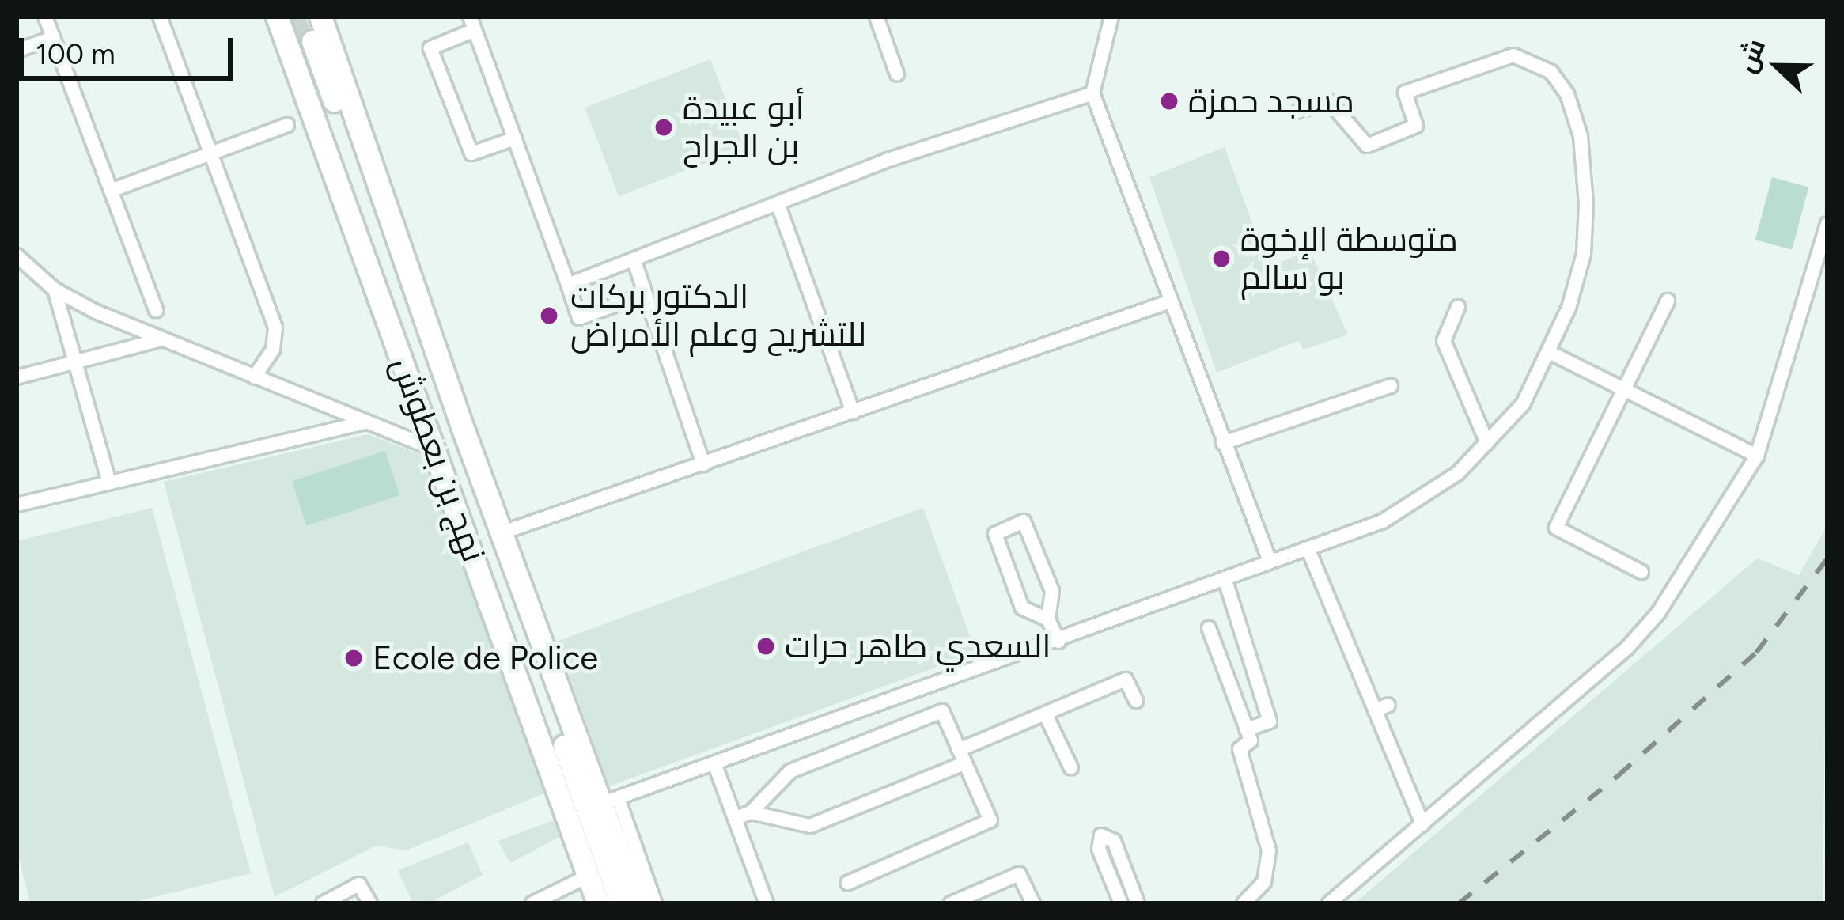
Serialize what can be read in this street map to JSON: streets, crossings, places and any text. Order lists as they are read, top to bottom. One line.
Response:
{"streets":{"main road":["نهج بن بعطوش"]},"places":["مسجد حمزة","أبو عبيدة بن الجراح","متوسطة الإخوة بو سالم","الدكتور بركات للتشريح وعلم الأمراض","السعدي طاهر حرات","Ecole de Police"],"scale_bar":"100 m","north":"left"}
